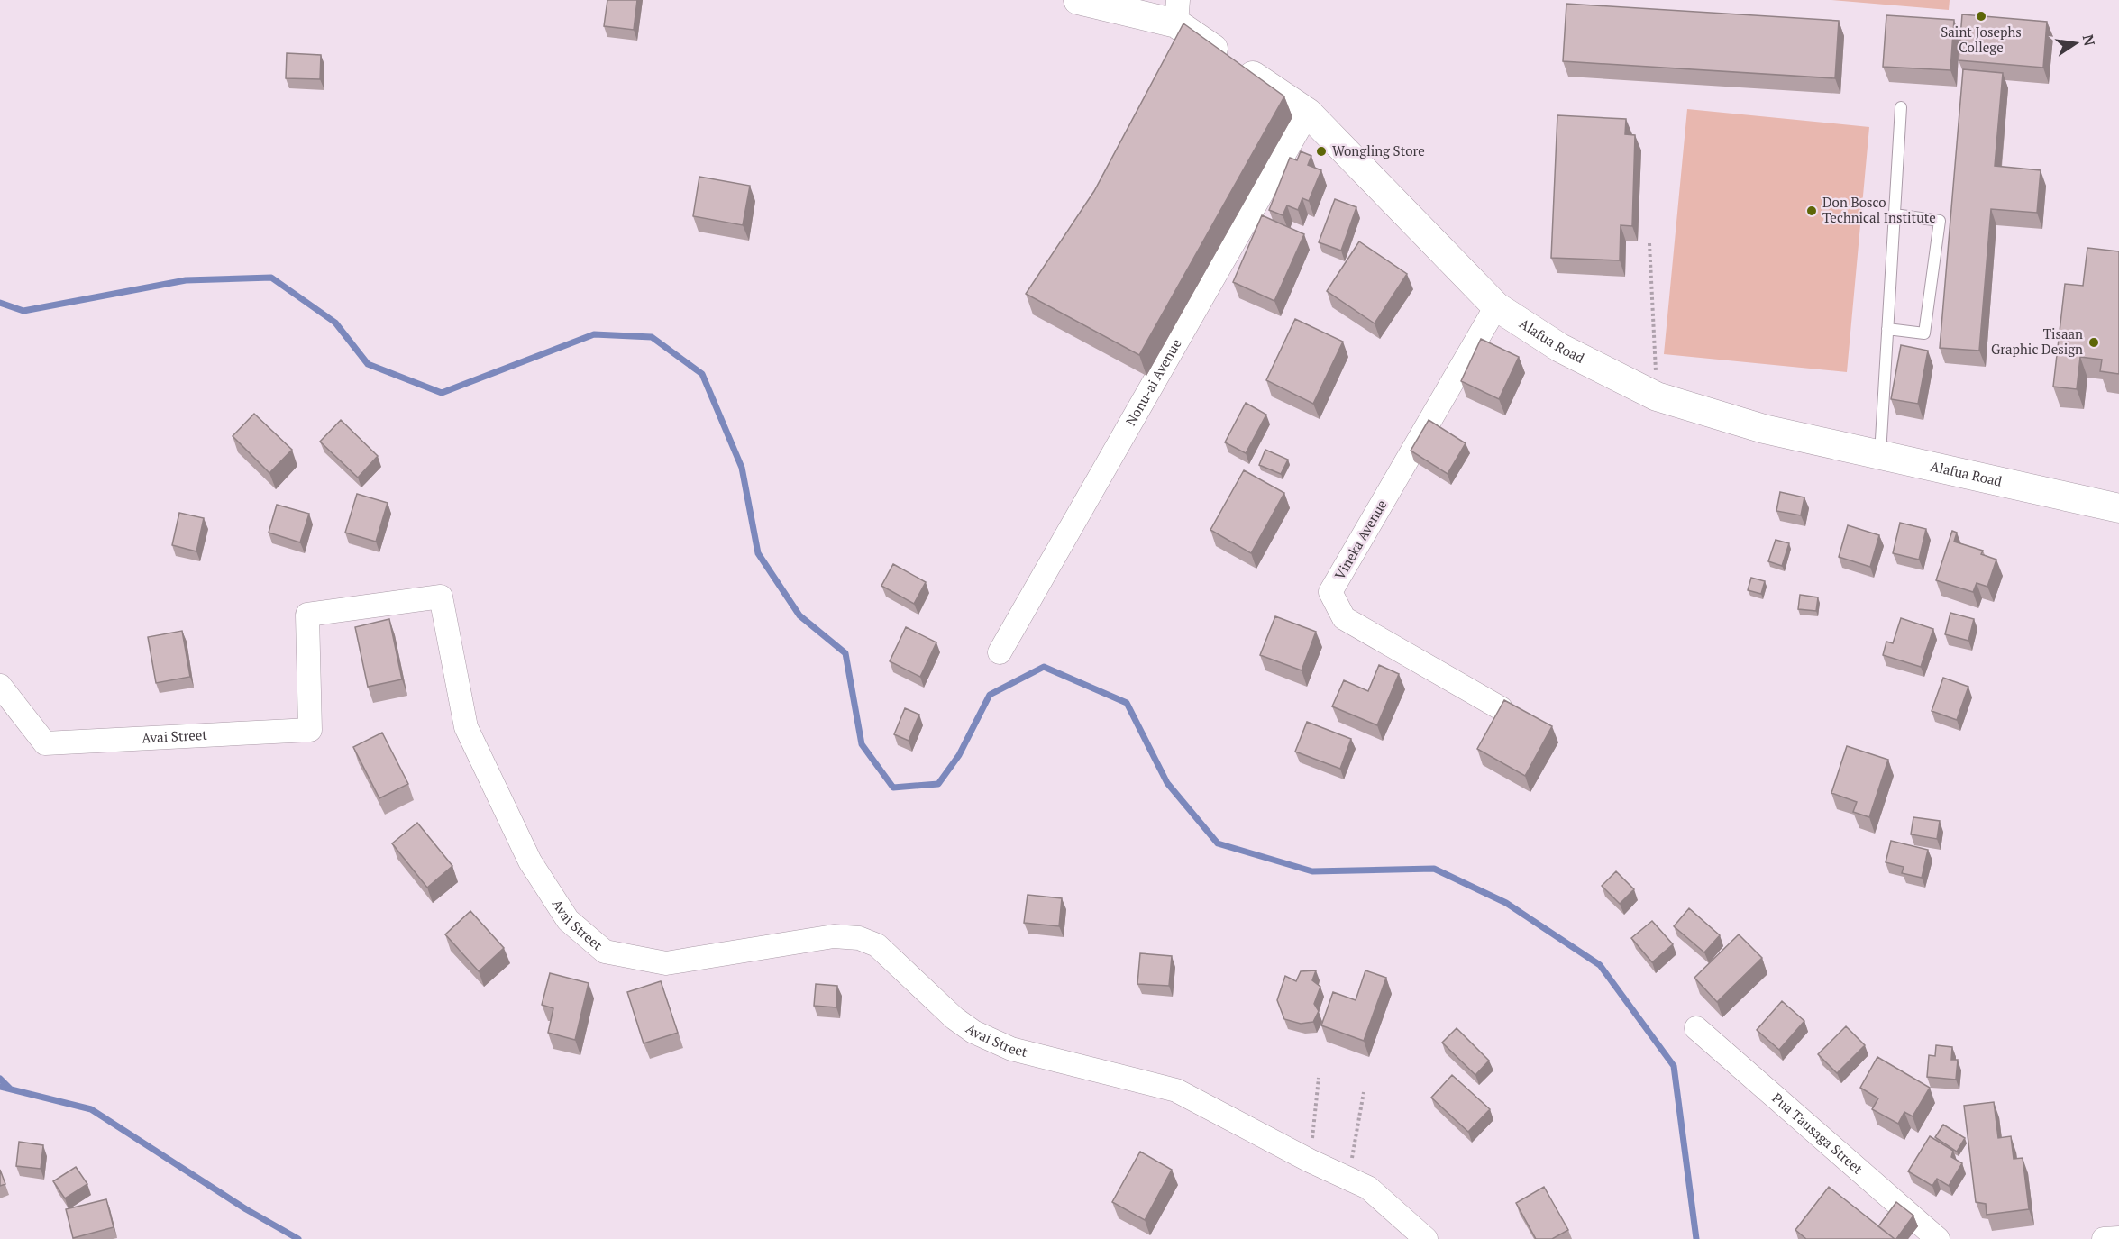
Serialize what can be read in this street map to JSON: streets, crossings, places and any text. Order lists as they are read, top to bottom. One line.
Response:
{"streets":{"street":["Alafua Road","Nonu-ai Avenue","Vineka Avenue","Avai Street","Pua Tausaga Street"]},"crossings":[["Alafua Road","Nonu-ai Avenue"],["Alafua Road","Vineka Avenue"]],"places":["Saint Josephs College","Wongling Store","Don Bosco Technical Institute","Tisaan Graphic Design"],"north":"right"}
